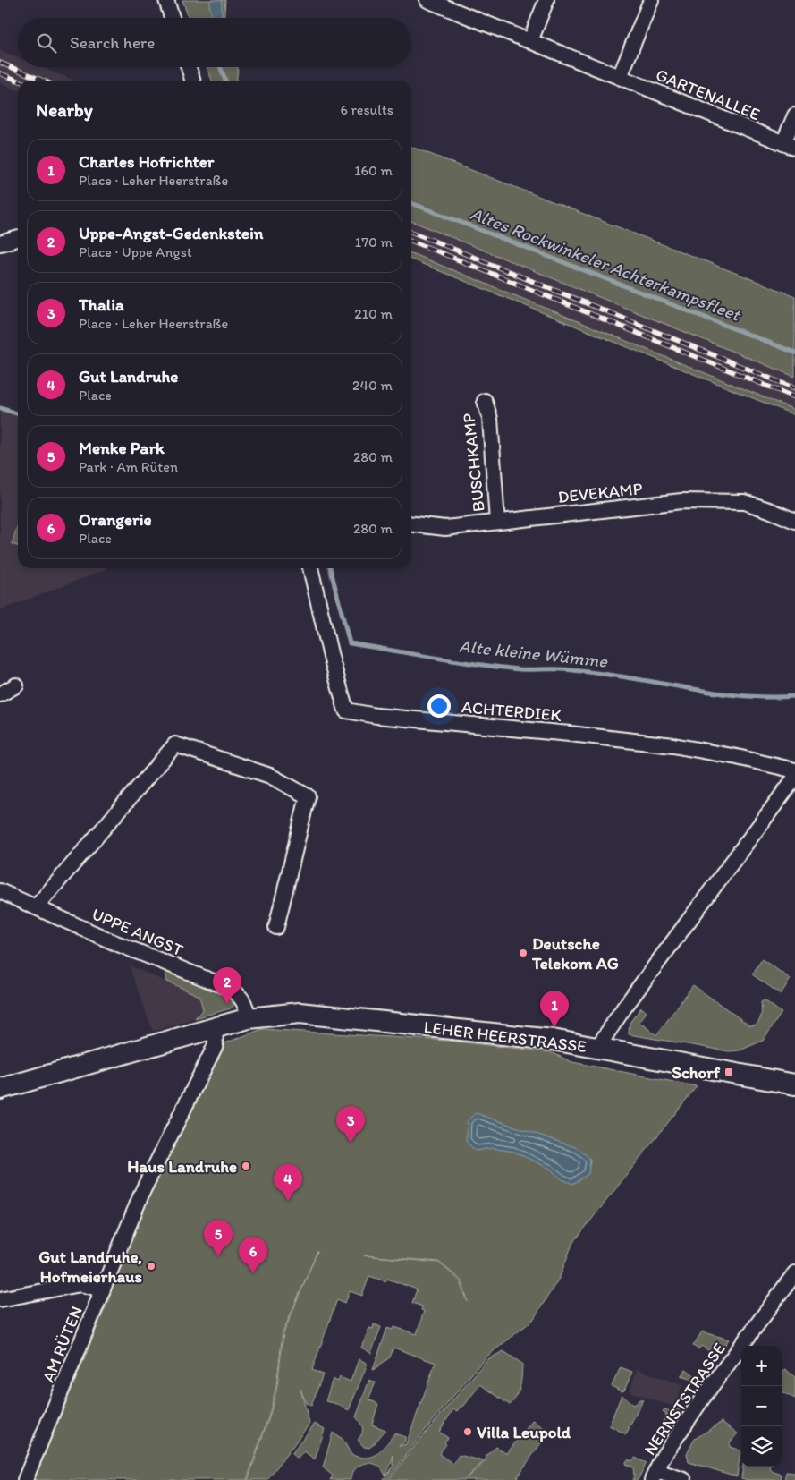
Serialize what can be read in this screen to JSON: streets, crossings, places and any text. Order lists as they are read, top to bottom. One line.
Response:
{"streets":{"main road":["LEHER HEERSTRASSE"],"street":["GARTENALLEE","BUSCHKAMP","DEVEKAMP","ACHTERDIEK","UPPE ANGST","AM RÜTEN","NERNSTSTRASSE"]},"crossings":[["BUSCHKAMP","DEVEKAMP"],["UPPE ANGST","LEHER HEERSTRASSE"],["LEHER HEERSTRASSE","AM RÜTEN"]],"water":["Altes Rockwinkeler Achterkampsfleet","Alte kleine Wümme"],"places":{"other":["Deutsche Telekom AG","Haus Landruhe","Gut Landruhe, Hofmeierhaus","Villa Leupold"],"transit":["Schorf"]},"page":{"search":"Search here","heading":["Nearby","6 results"],"list":[{"mark":"1","name":"Charles Hofrichter","note":"Place · Leher Heerstraße","value":"160 m"},{"mark":"2","name":"Uppe-Angst-Gedenkstein","note":"Place · Uppe Angst","value":"170 m"},{"mark":"3","name":"Thalia","note":"Place · Leher Heerstraße","value":"210 m"},{"mark":"4","name":"Gut Landruhe","note":"Place","value":"240 m"},{"mark":"5","name":"Menke Park","note":"Park · Am Rüten","value":"280 m"},{"mark":"6","name":"Orangerie","note":"Place","value":"280 m"}],"pins":["2","1","3","4","5","6"],"map_buttons":["+","−"]}}
